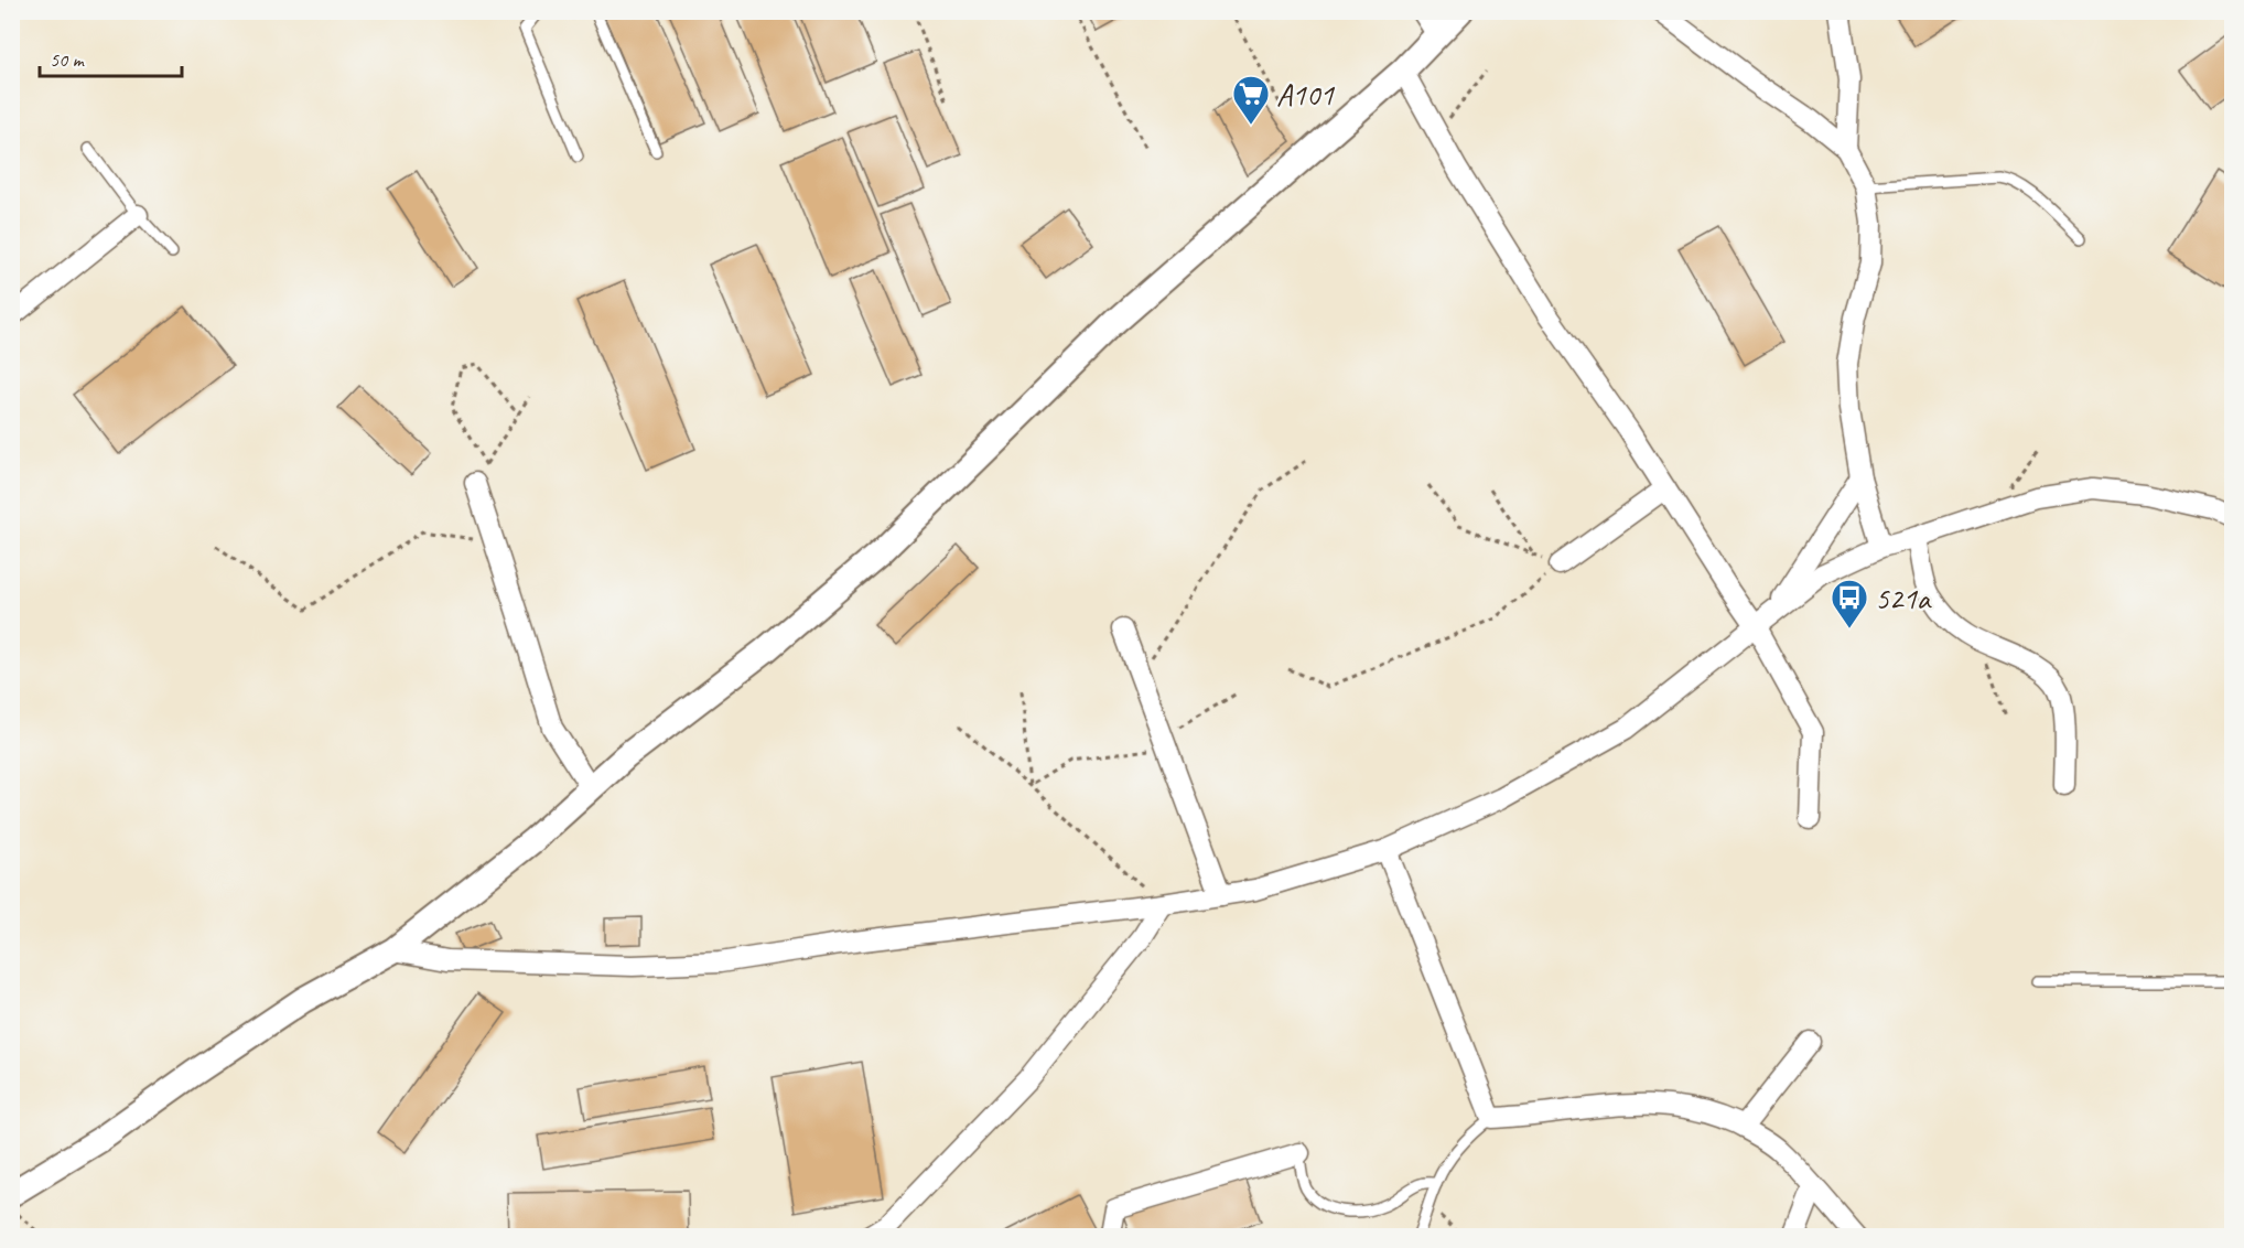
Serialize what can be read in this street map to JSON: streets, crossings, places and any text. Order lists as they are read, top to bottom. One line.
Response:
{"places":{"supermarket":["A101"],"bus stop":["521a"]},"scale_bar":"50 m"}
